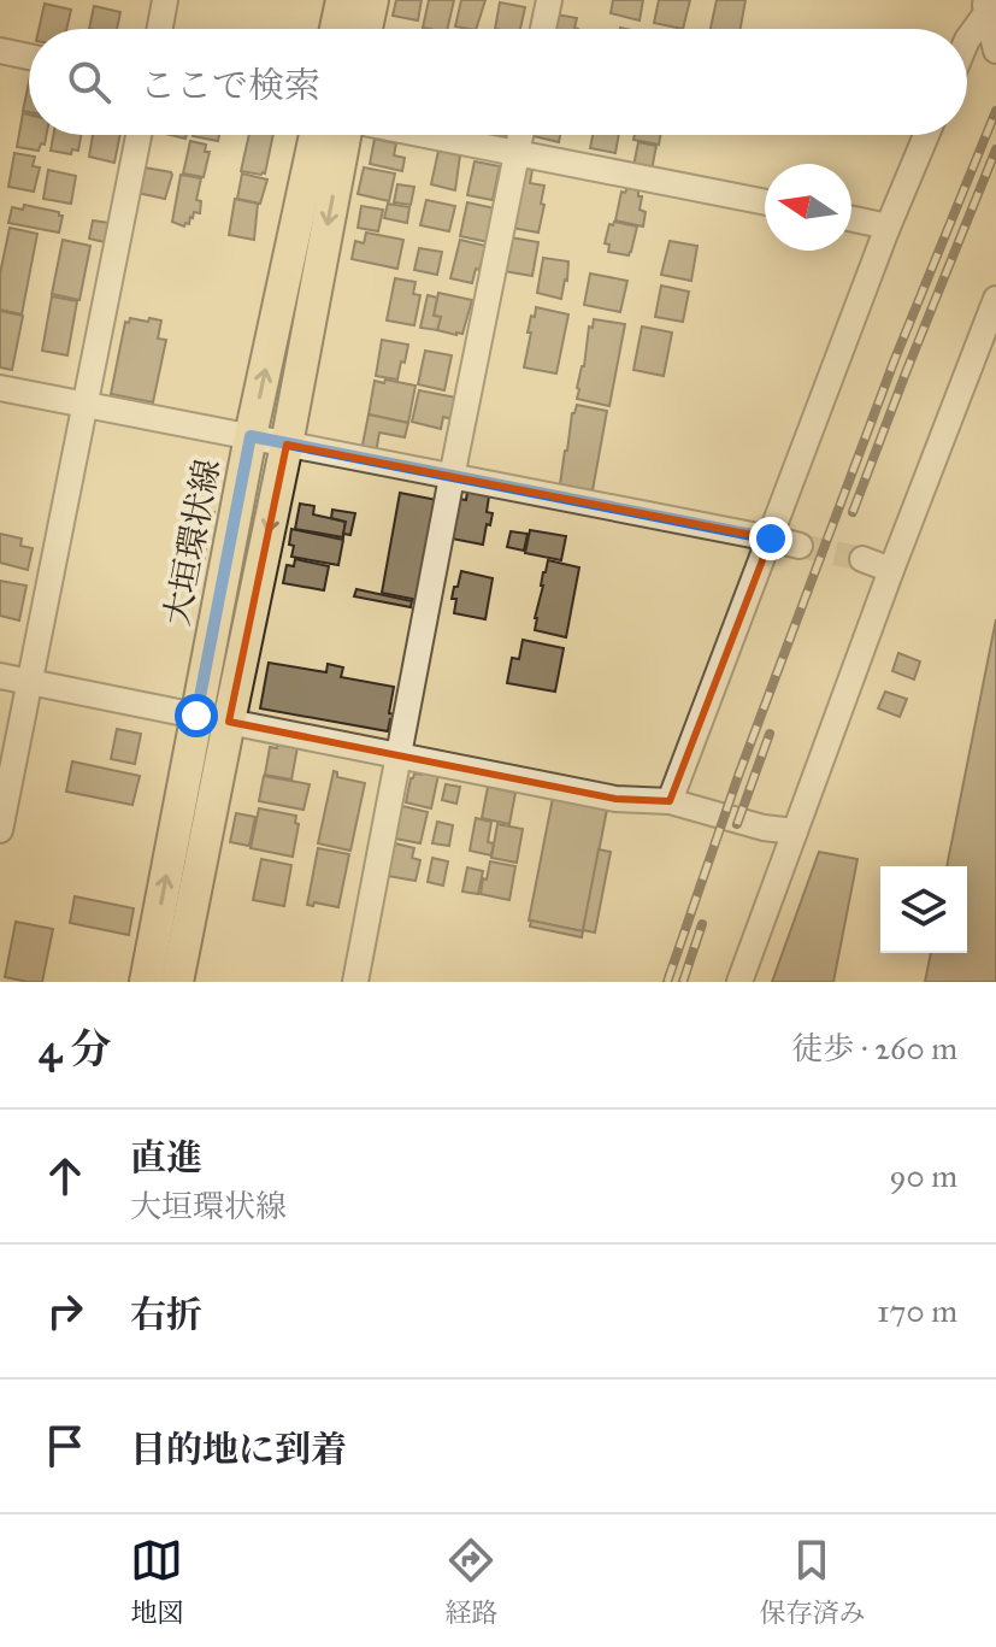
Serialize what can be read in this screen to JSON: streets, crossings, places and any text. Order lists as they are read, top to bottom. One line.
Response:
{"streets":{"main road":["大垣環状線"]},"north":"left","page":{"search":"ここで検索","heading":["4 分","徒歩 · 260 m"],"list":[["直進","大垣環状線","90 m"],["右折","170 m"],"目的地に到着"],"nav":["地図","経路","保存済み"]}}
